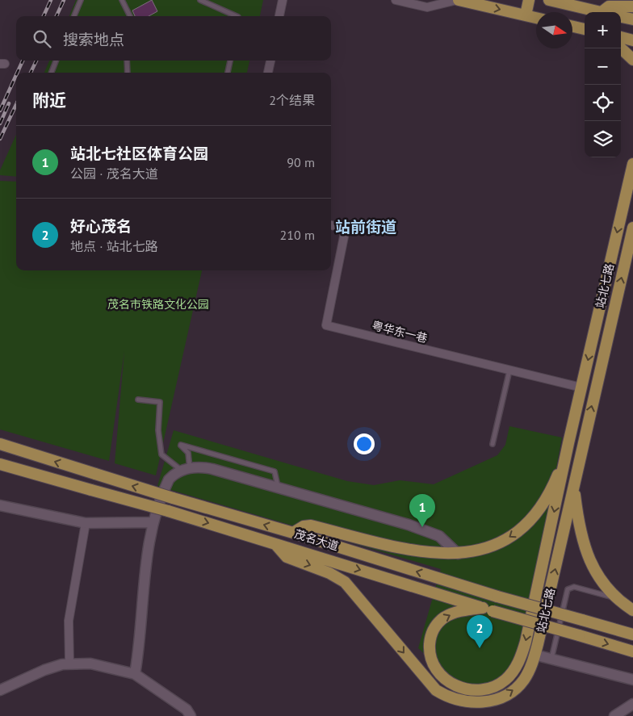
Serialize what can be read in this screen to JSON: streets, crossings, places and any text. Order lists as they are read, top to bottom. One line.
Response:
{"streets":{"main road":["站北七路","茂名大道"],"street":["粤华东一巷"]},"crossings":[["站北七路","粤华东一巷"],["站北七路","茂名大道"]],"districts":["站前街道"],"parks":["茂名市铁路文化公园"],"north":"right","page":{"map_buttons":["+","−"],"search":"搜索地点","heading":["附近","2个结果"],"list":[{"mark":"1","name":"站北七社区体育公园","note":"公园 · 茂名大道","value":"90 m"},{"mark":"2","name":"好心茂名","note":"地点 · 站北七路","value":"210 m"}],"pins":["1","2"]}}
